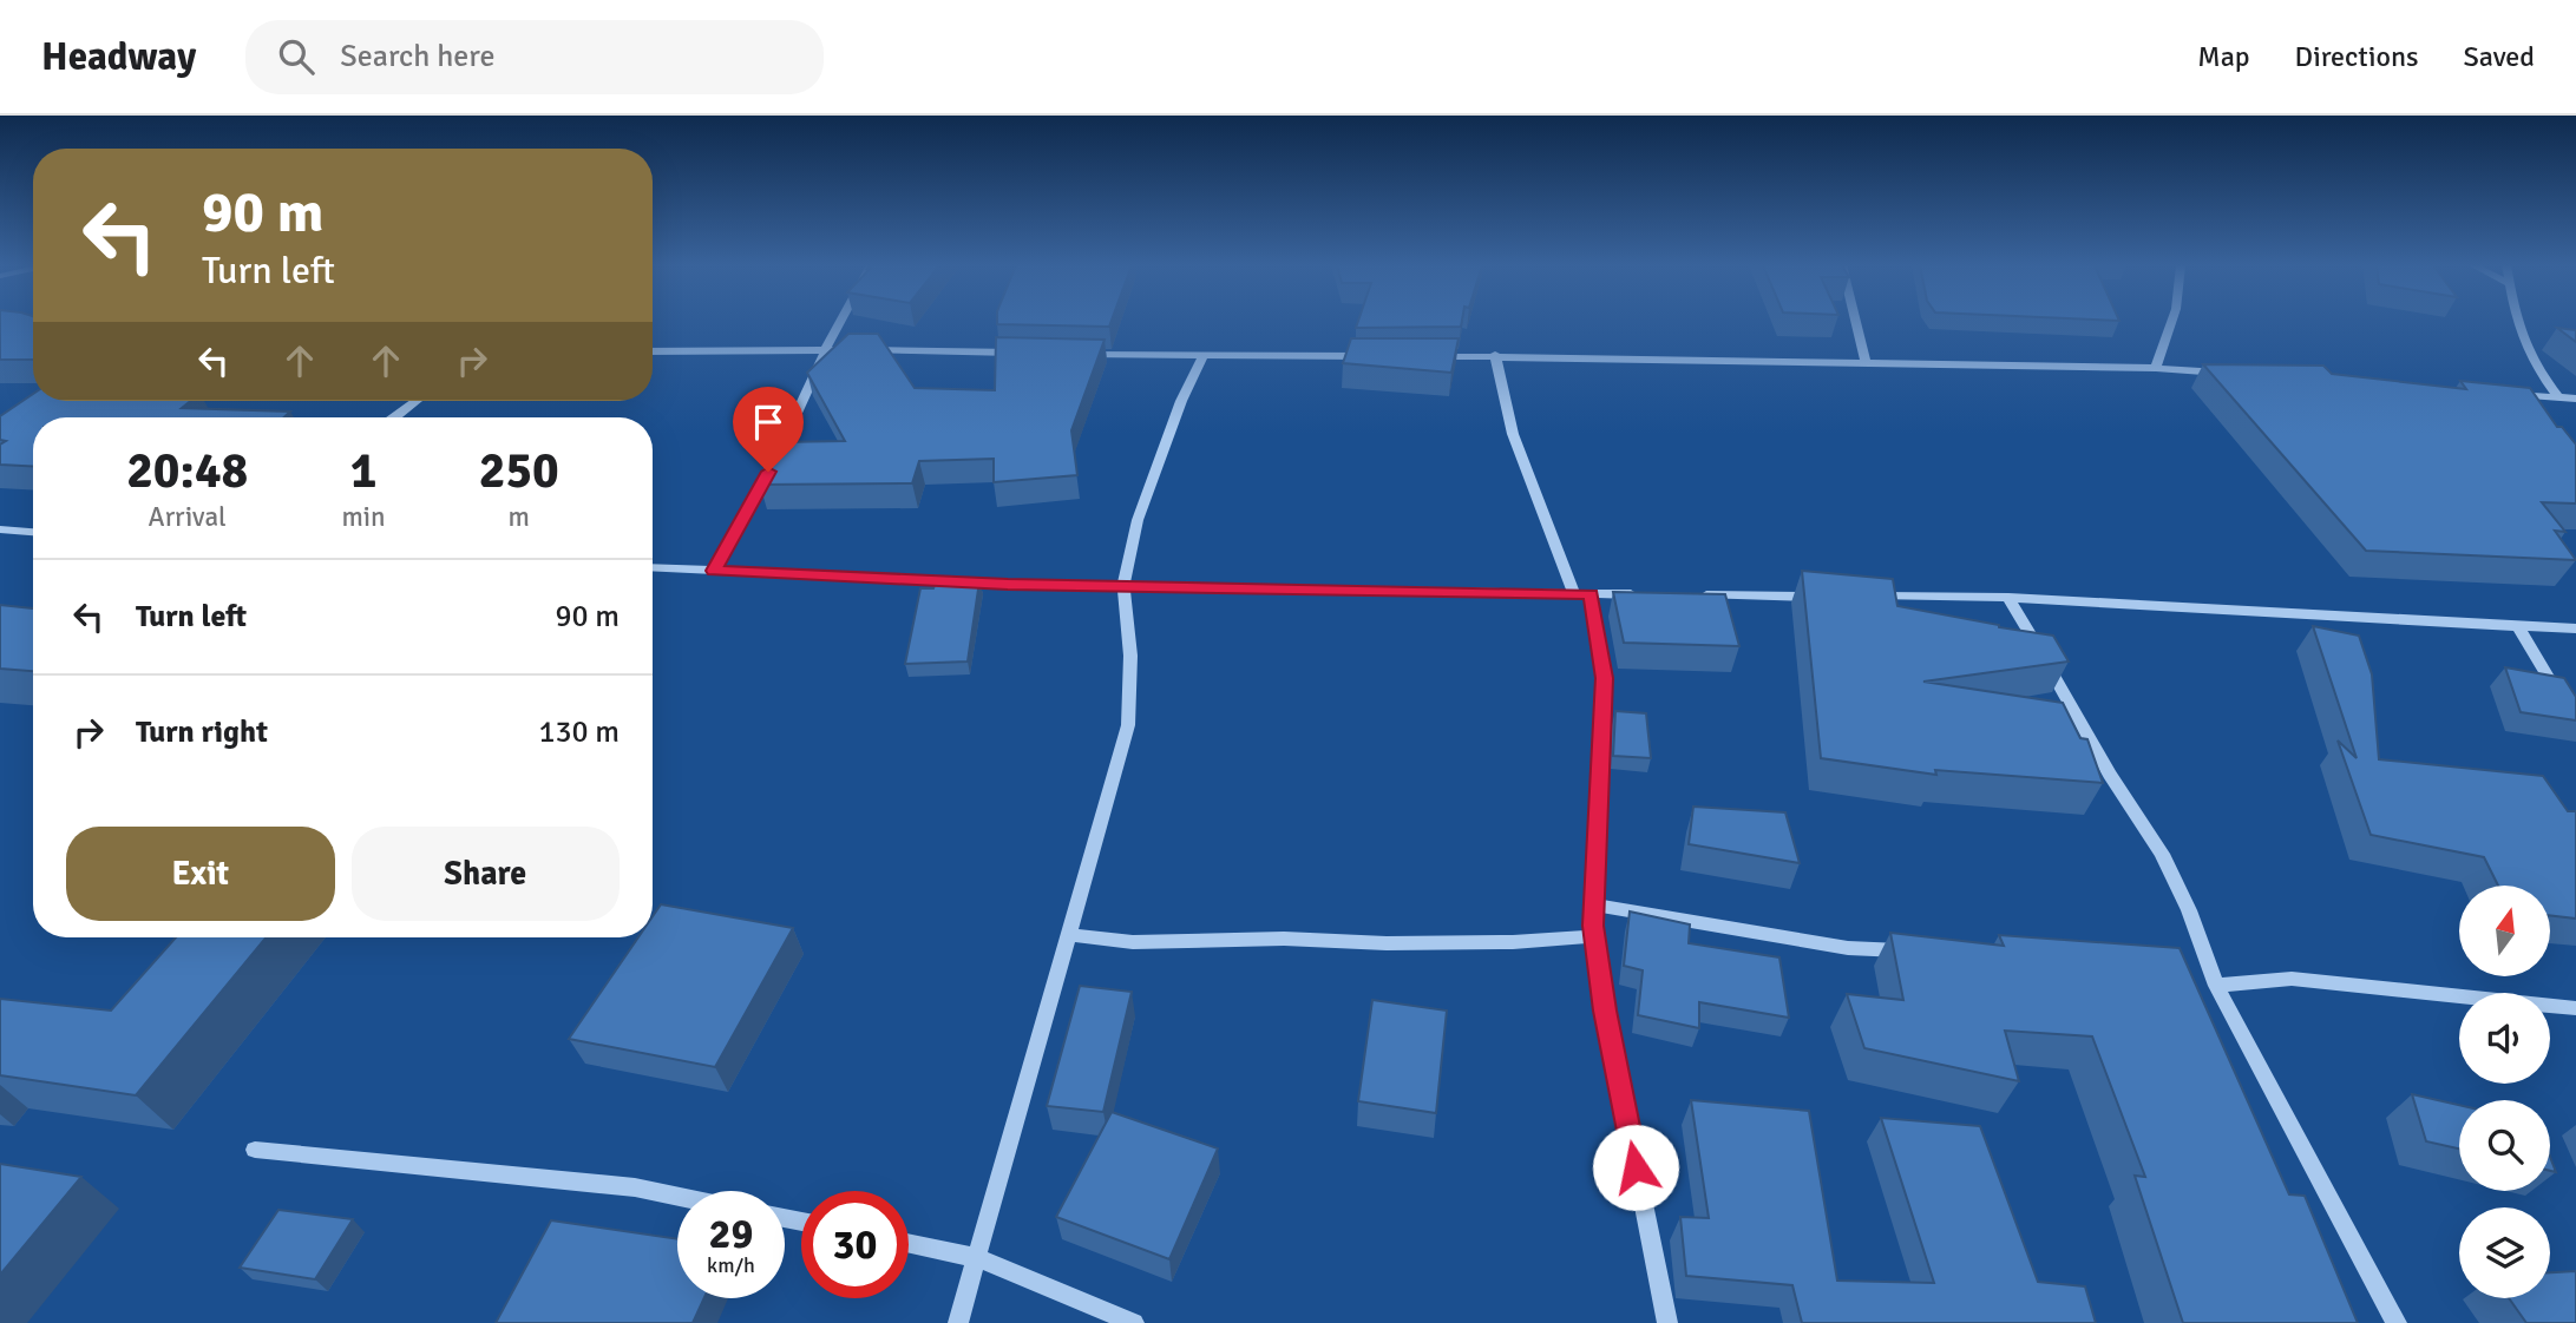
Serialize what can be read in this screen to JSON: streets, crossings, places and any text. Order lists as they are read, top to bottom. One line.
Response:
{"north":"top","page":{"header":"Headway","search":"Search here","nav":["Map","Directions","Saved"],"turn":["90 m","Turn left"],"eta":["20:48","Arrival","1","min","250","m"],"list":[{"name":"Turn left","value":"90 m"},{"name":"Turn right","value":"130 m"}],"buttons":["Exit","Share"],"speed":"29 km/h","limit":"30"}}
